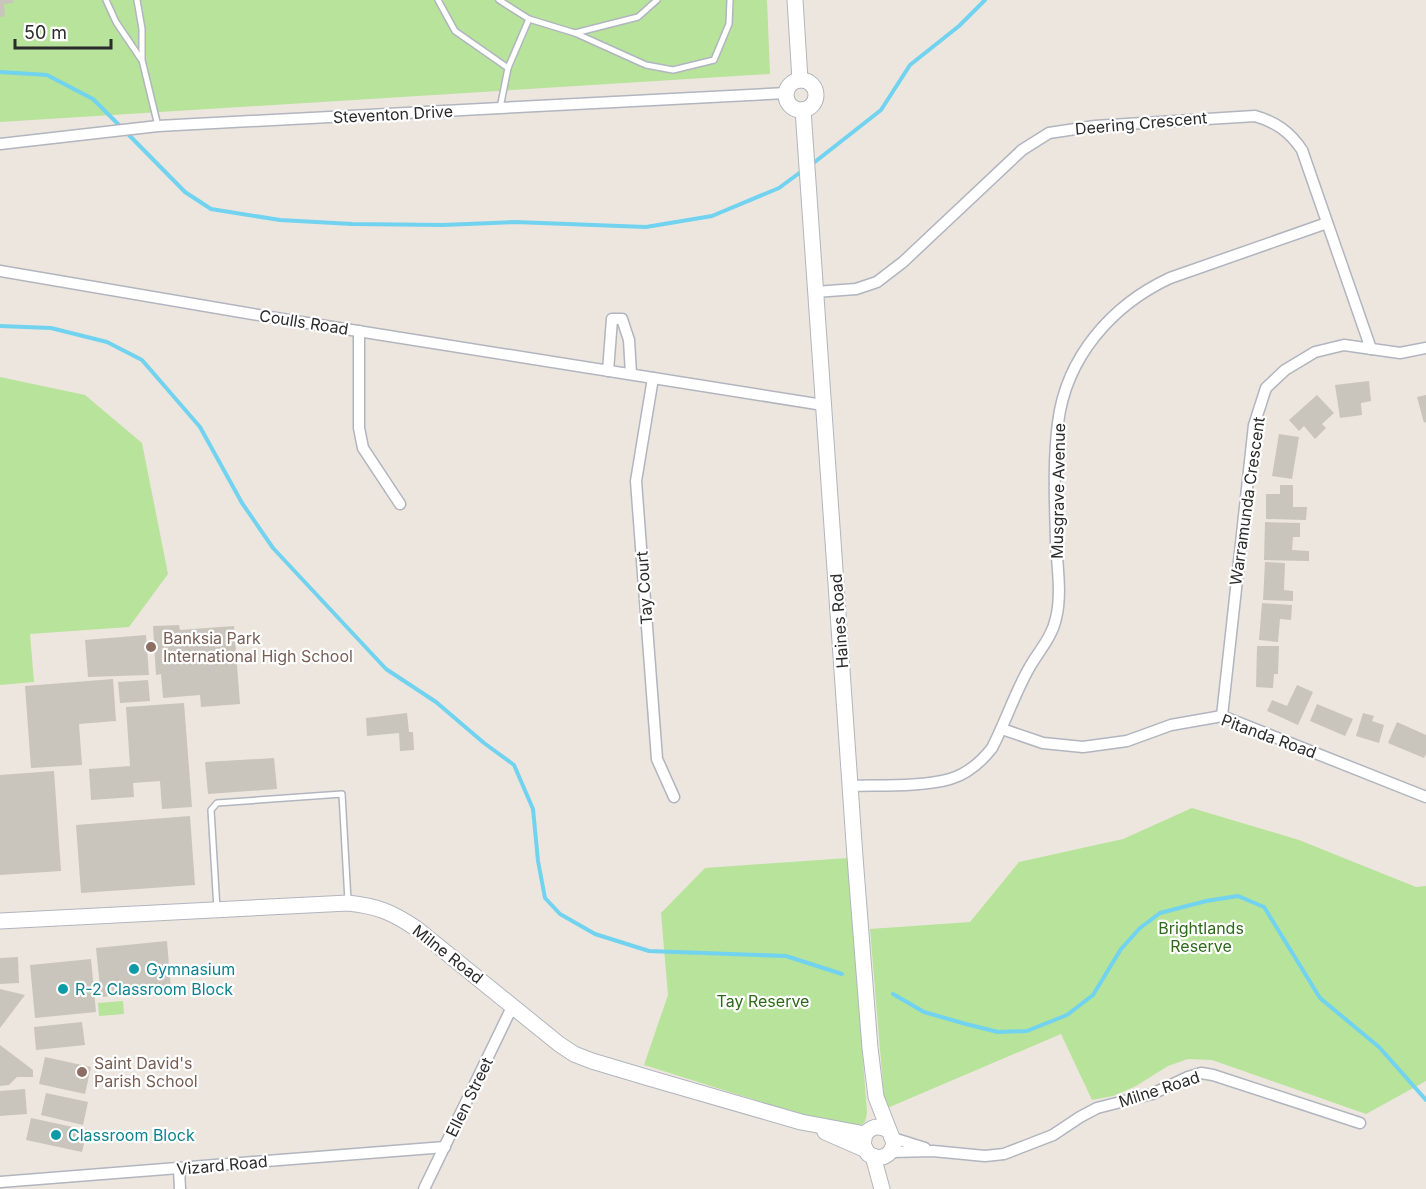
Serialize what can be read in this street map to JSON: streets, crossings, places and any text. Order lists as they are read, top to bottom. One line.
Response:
{"streets":{"main road":["Haines Road","Milne Road"],"street":["Steventon Drive","Deering Crescent","Coulls Road","Musgrave Avenue","Warramunda Crescent","Tay Court","Pitanda Road","Ellen Street","Vizard Road"]},"crossings":[["Steventon Drive","Haines Road"],["Deering Crescent","Musgrave Avenue"],["Deering Crescent","Warramunda Crescent"],["Deering Crescent","Haines Road"],["Coulls Road","Tay Court"],["Coulls Road","Haines Road"],["Musgrave Avenue","Haines Road"],["Musgrave Avenue","Pitanda Road"],["Warramunda Crescent","Pitanda Road"],["Haines Road","Milne Road"],["Milne Road","Ellen Street"],["Ellen Street","Vizard Road"]],"parks":["Brightlands Reserve","Tay Reserve"],"places":["Banksia Park International High School","Gymnasium","R-2 Classroom Block","Saint David's Parish School","Classroom Block"],"scale_bar":"50 m"}
